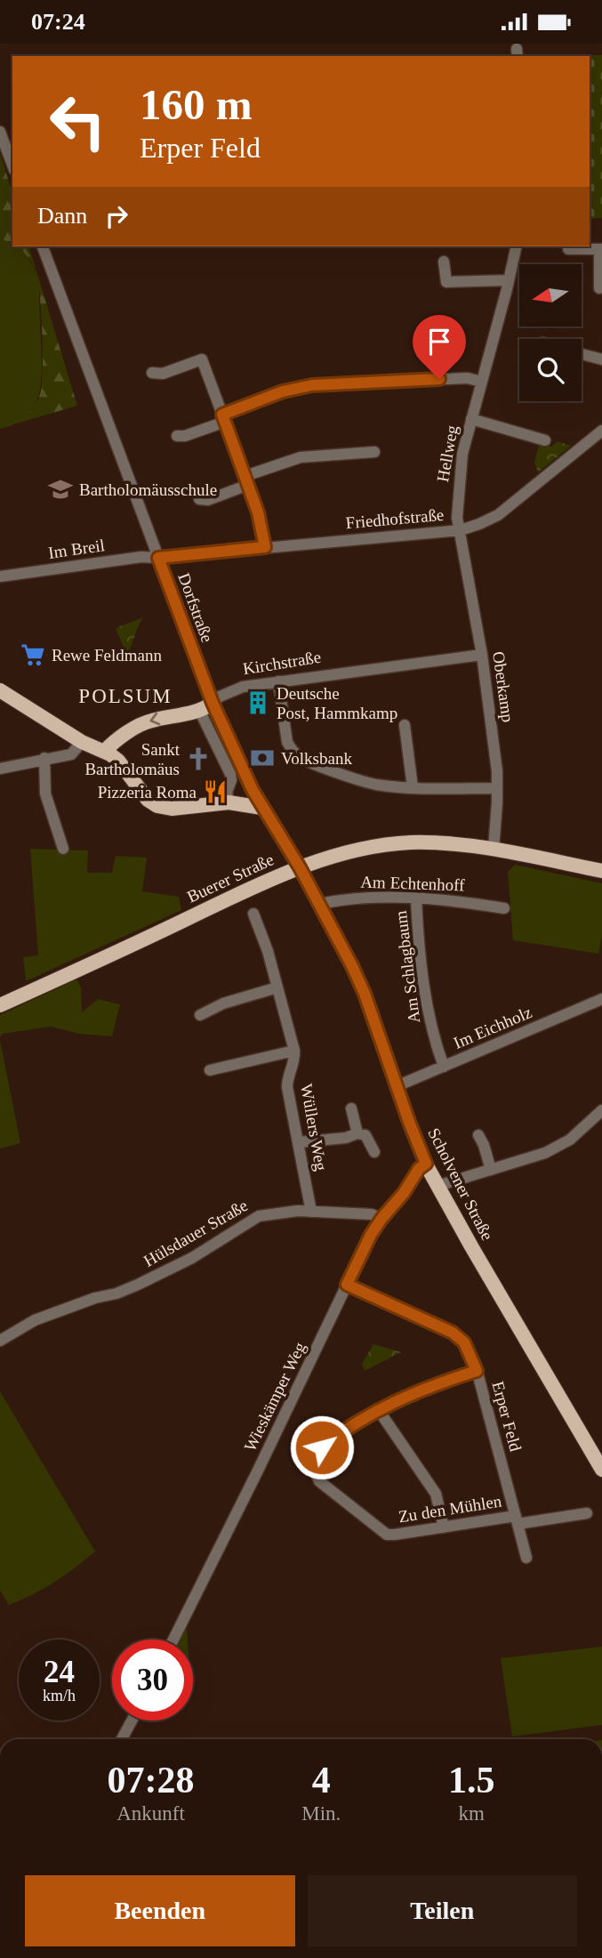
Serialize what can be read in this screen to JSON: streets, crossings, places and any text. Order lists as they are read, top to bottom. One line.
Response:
{"streets":{"main road":["Dorfstraße","Kirchstraße","Buerer Straße","Scholvener Straße"],"street":["Hellweg","Friedhofstraße","Im Breil","Oberkamp","Am Echtenhoff","Am Schlagbaum","Im Eichholz","Wüllers Weg","Hülsdauer Straße","Wieskämper Weg","Erper Feld","Zu den Mühlen"]},"crossings":[["Hellweg","Friedhofstraße"],["Hellweg","Oberkamp"],["Friedhofstraße","Im Breil"],["Friedhofstraße","Dorfstraße"],["Friedhofstraße","Oberkamp"],["Im Breil","Dorfstraße"],["Dorfstraße","Kirchstraße"],["Dorfstraße","Buerer Straße"],["Dorfstraße","Scholvener Straße"],["Kirchstraße","Oberkamp"],["Oberkamp","Buerer Straße"],["Buerer Straße","Scholvener Straße"],["Am Echtenhoff","Am Schlagbaum"],["Am Echtenhoff","Scholvener Straße"],["Am Schlagbaum","Im Eichholz"],["Im Eichholz","Scholvener Straße"],["Wüllers Weg","Hülsdauer Straße"],["Scholvener Straße","Wieskämper Weg"],["Hülsdauer Straße","Wieskämper Weg"],["Wieskämper Weg","Erper Feld"],["Erper Feld","Zu den Mühlen"]],"districts":["POLSUM"],"places":{"school or university":["Bartholomäusschule"],"supermarket":["Rewe Feldmann"],"building":["Deutsche Post, Hammkamp"],"bank":["Volksbank"],"church":["Sankt Bartholomäus"],"restaurant":["Pizzeria Roma"]},"north":"left","page":{"status":"07:24","turn":["160 m","Erper Feld"],"then":"Dann","speed":"24 km/h","limit":"30","eta":["07:28","Ankunft","4","Min.","1.5","km"],"buttons":["Beenden","Teilen"]}}
